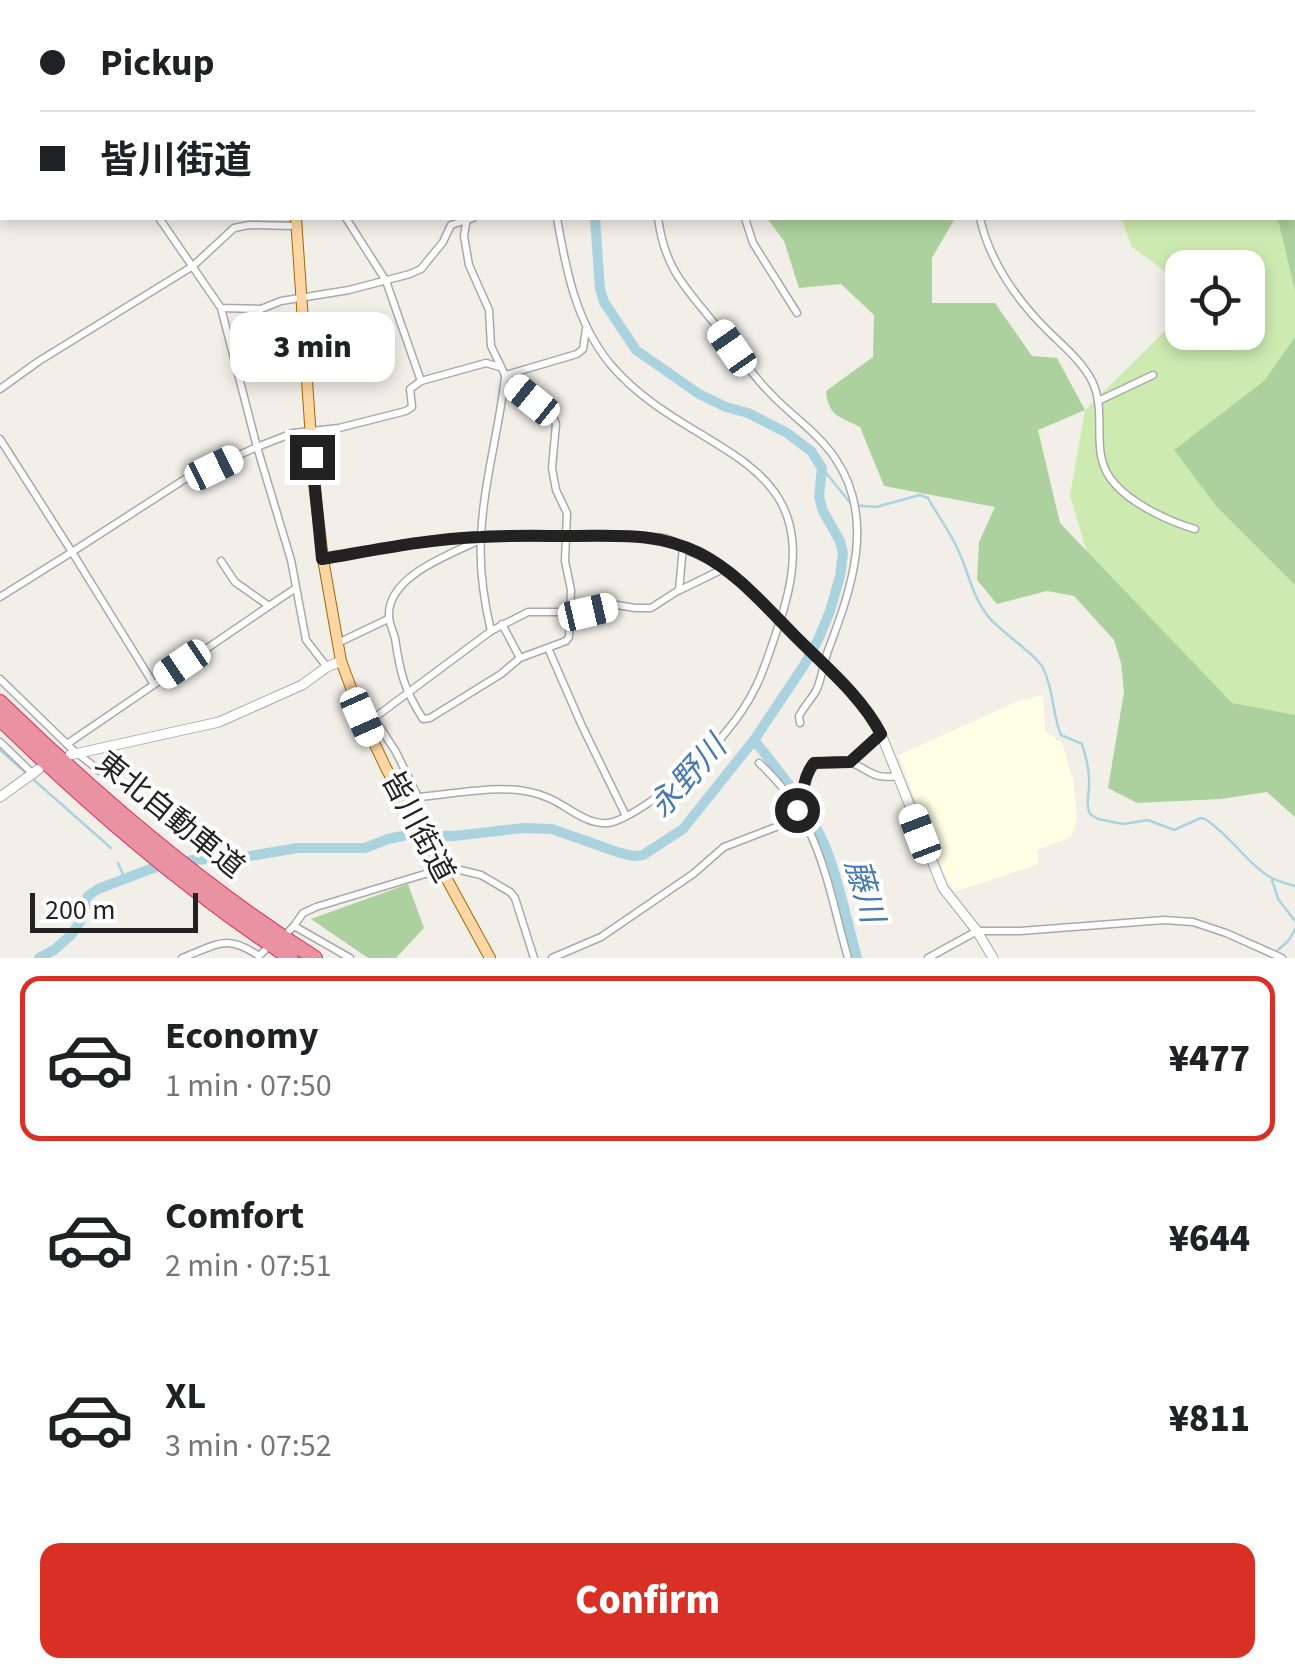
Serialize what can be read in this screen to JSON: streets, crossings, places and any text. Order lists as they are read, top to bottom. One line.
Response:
{"streets":{"highway":["東北自動車道"],"main road":["皆川街道"]},"water":["永野川","藤川"],"scale_bar":"200 m","page":{"banner":["Pickup","皆川街道"],"bubble":"3 min","scale":"200 m","list":[{"name":"Economy","note":"1 min · 07:50","value":"¥477"},{"name":"Comfort","note":"2 min · 07:51","value":"¥644"},{"name":"XL","note":"3 min · 07:52","value":"¥811"}],"buttons":"Confirm"}}
